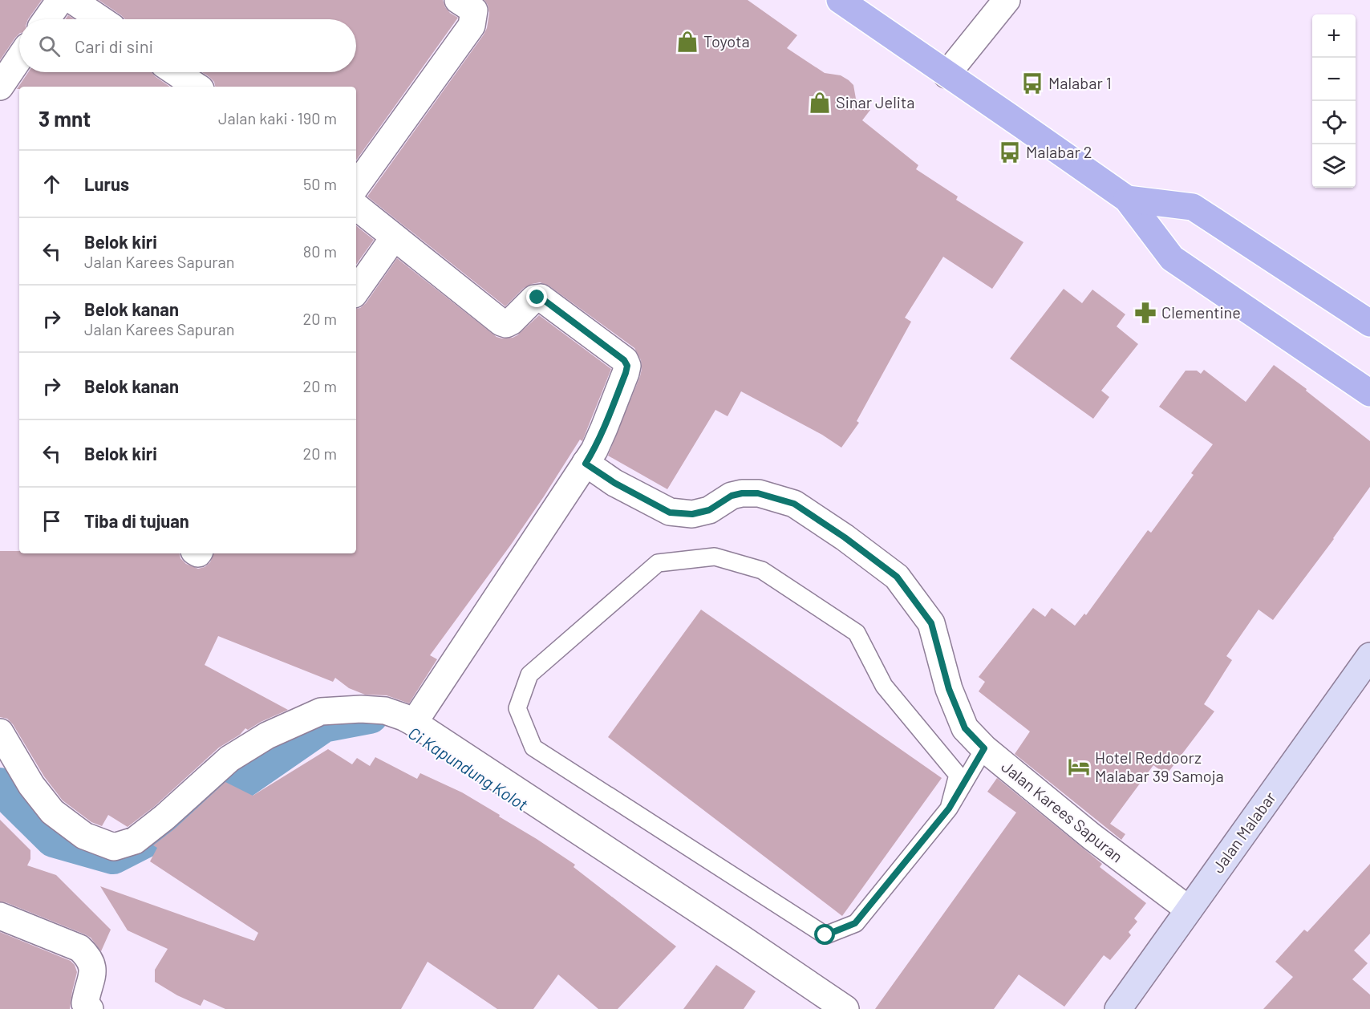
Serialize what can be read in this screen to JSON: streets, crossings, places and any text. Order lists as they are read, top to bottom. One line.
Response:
{"streets":{"street":["Jalan Karees Sapuran","Jalan Malabar"]},"crossings":[["Jalan Karees Sapuran","Jalan Malabar"]],"water":["Ci Kapundung Kolot"],"places":{"shop":["Toyota","Sinar Jelita"],"bus stop":["Malabar 1","Malabar 2"],"pharmacy":["Clementine"],"hotel":["Hotel Reddoorz Malabar 39 Samoja"]},"page":{"map_buttons":["+","−"],"search":"Cari di sini","heading":["3 mnt","Jalan kaki · 190 m"],"list":[["Lurus","50 m"],["Belok kiri","Jalan Karees Sapuran","80 m"],["Belok kanan","Jalan Karees Sapuran","20 m"],["Belok kanan","20 m"],["Belok kiri","20 m"],"Tiba di tujuan"]}}
